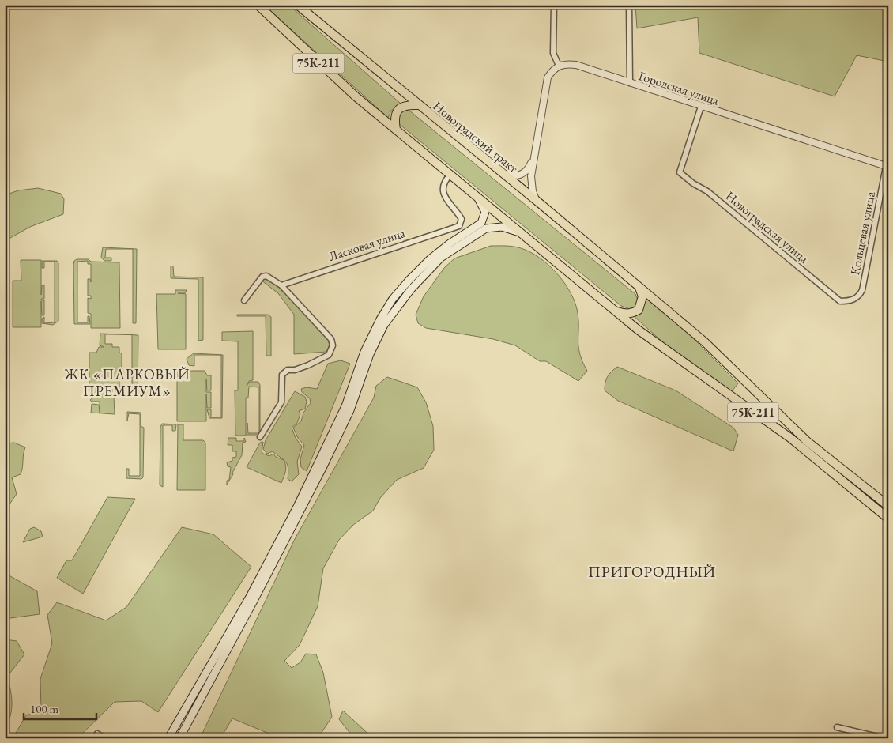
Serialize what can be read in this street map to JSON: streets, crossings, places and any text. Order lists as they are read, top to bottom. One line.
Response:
{"streets":{"main road":["75К-211","Новоградский тракт"],"street":["Городская улица","Новоградская улица","Кольцевая улица","Ласковая улица"]},"crossings":[["75К-211","Ласковая улица"],["Городская улица","Новоградская улица"],["Городская улица","Кольцевая улица"],["Новоградская улица","Кольцевая улица"]],"districts":["ЖК «ПАРКОВЫЙ ПРЕМИУМ»","ПРИГОРОДНЫЙ"],"scale_bar":"100 m"}
